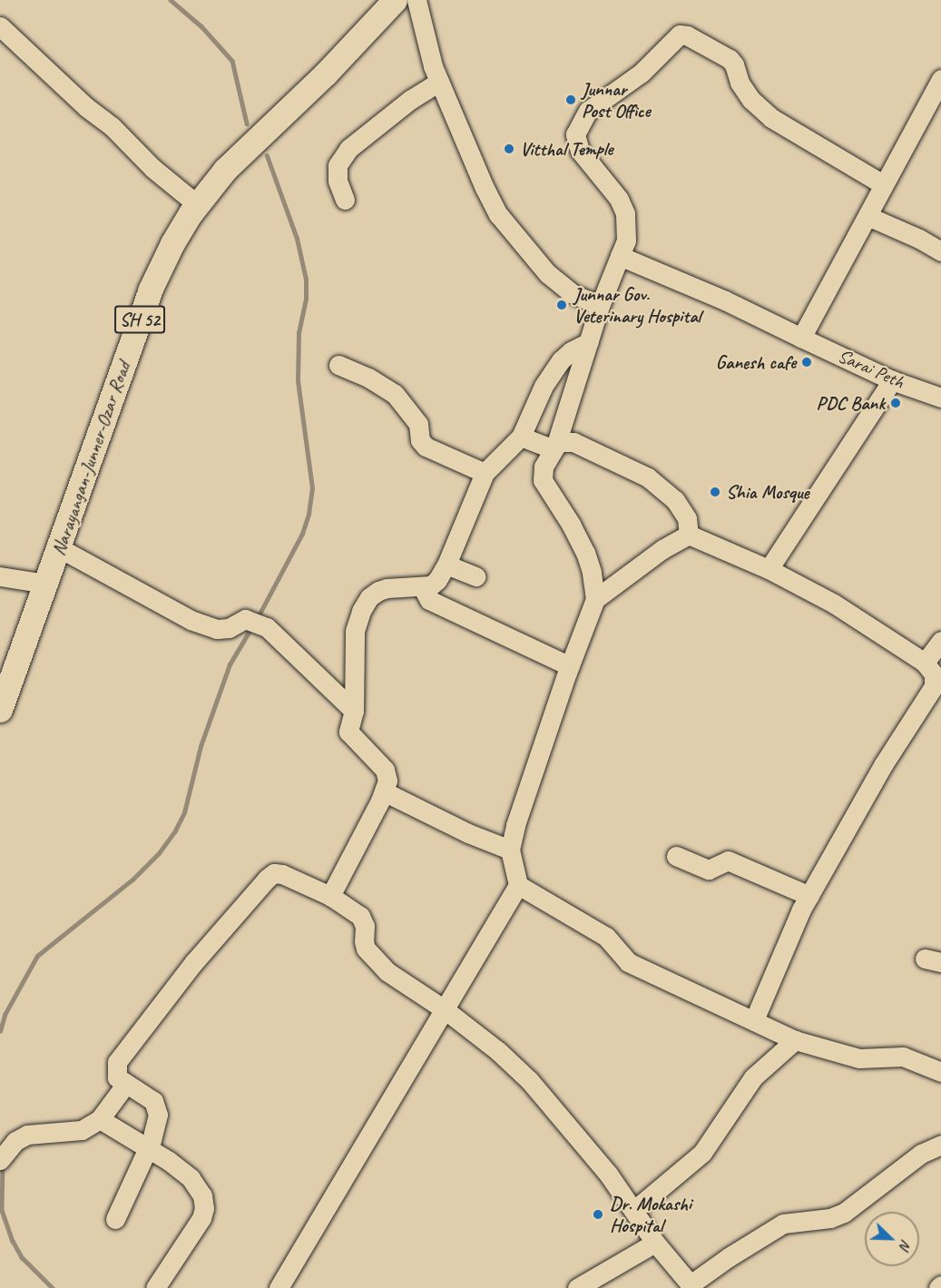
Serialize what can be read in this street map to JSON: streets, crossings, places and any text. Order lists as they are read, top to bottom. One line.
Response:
{"streets":{"main road":["SH 52","Narayangan-Junner-Ozar Road"],"street":["Sarai Peth"]},"places":["Junnar Post Office","Vitthal Temple","Junnar Gov. Veterinary Hospital","Ganesh cafe","PDC Bank","Shia Mosque","Dr. Mokashi Hospital"],"north":"bottom right"}
